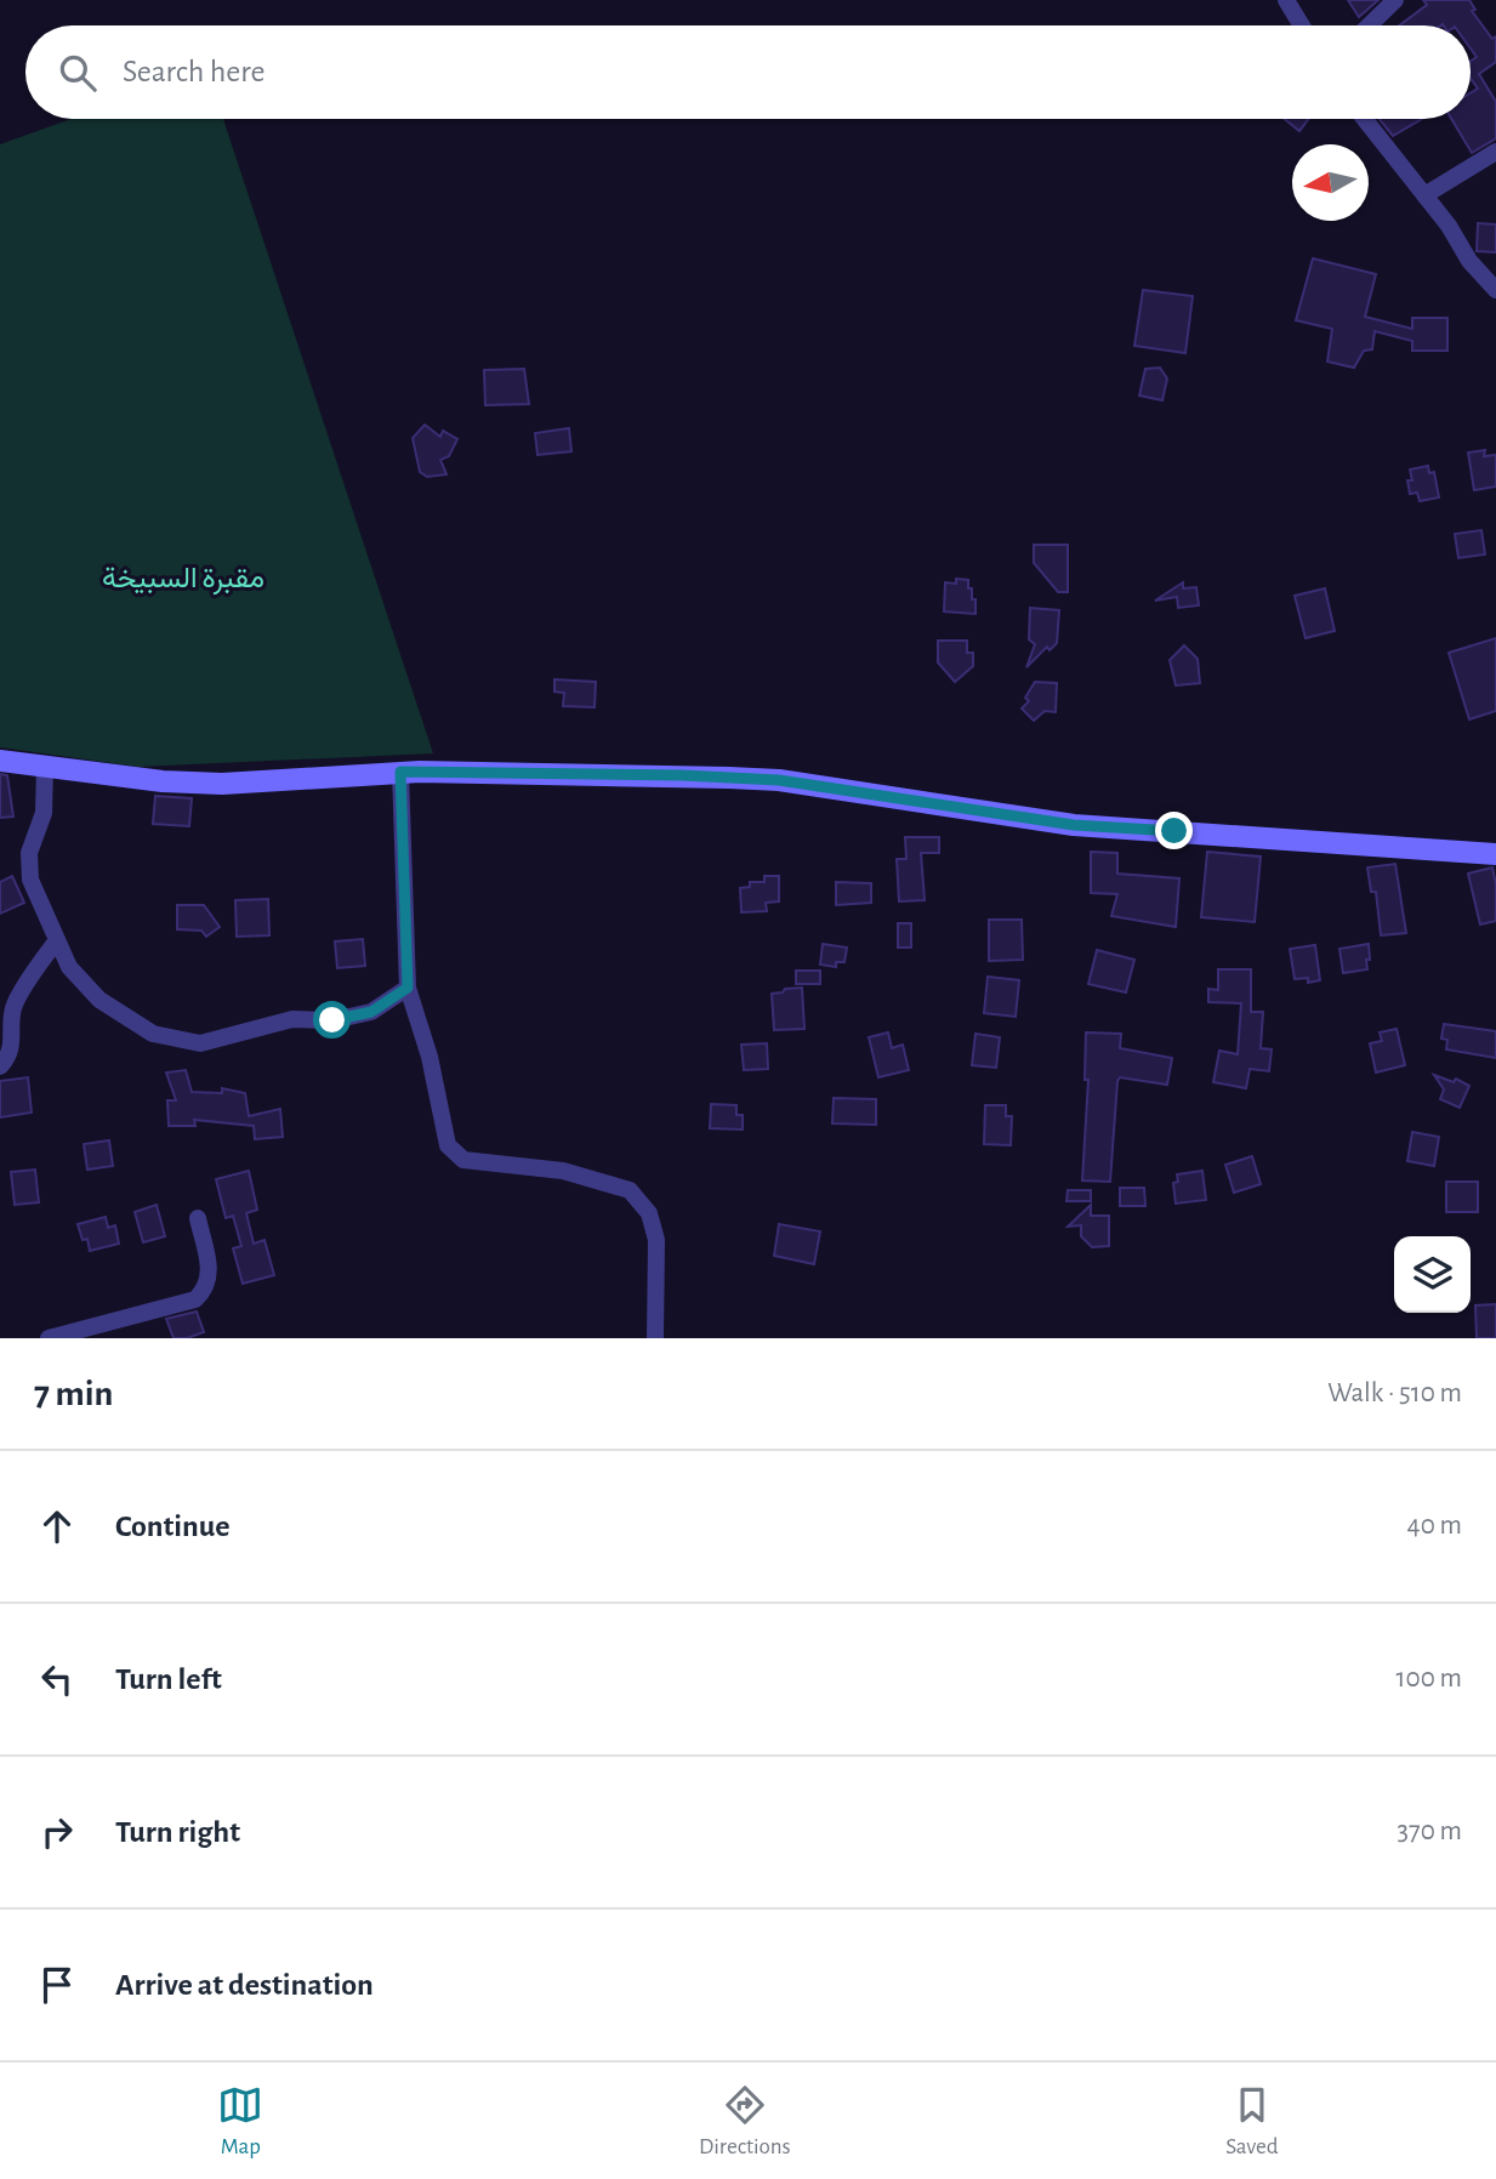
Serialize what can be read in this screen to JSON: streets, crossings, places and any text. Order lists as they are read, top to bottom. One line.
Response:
{"parks":["مقبرة السبيخة"],"north":"left","page":{"search":"Search here","heading":["7 min","Walk · 510 m"],"list":[["Continue","40 m"],["Turn left","100 m"],["Turn right","370 m"],"Arrive at destination"],"nav":["Map","Directions","Saved"]}}
